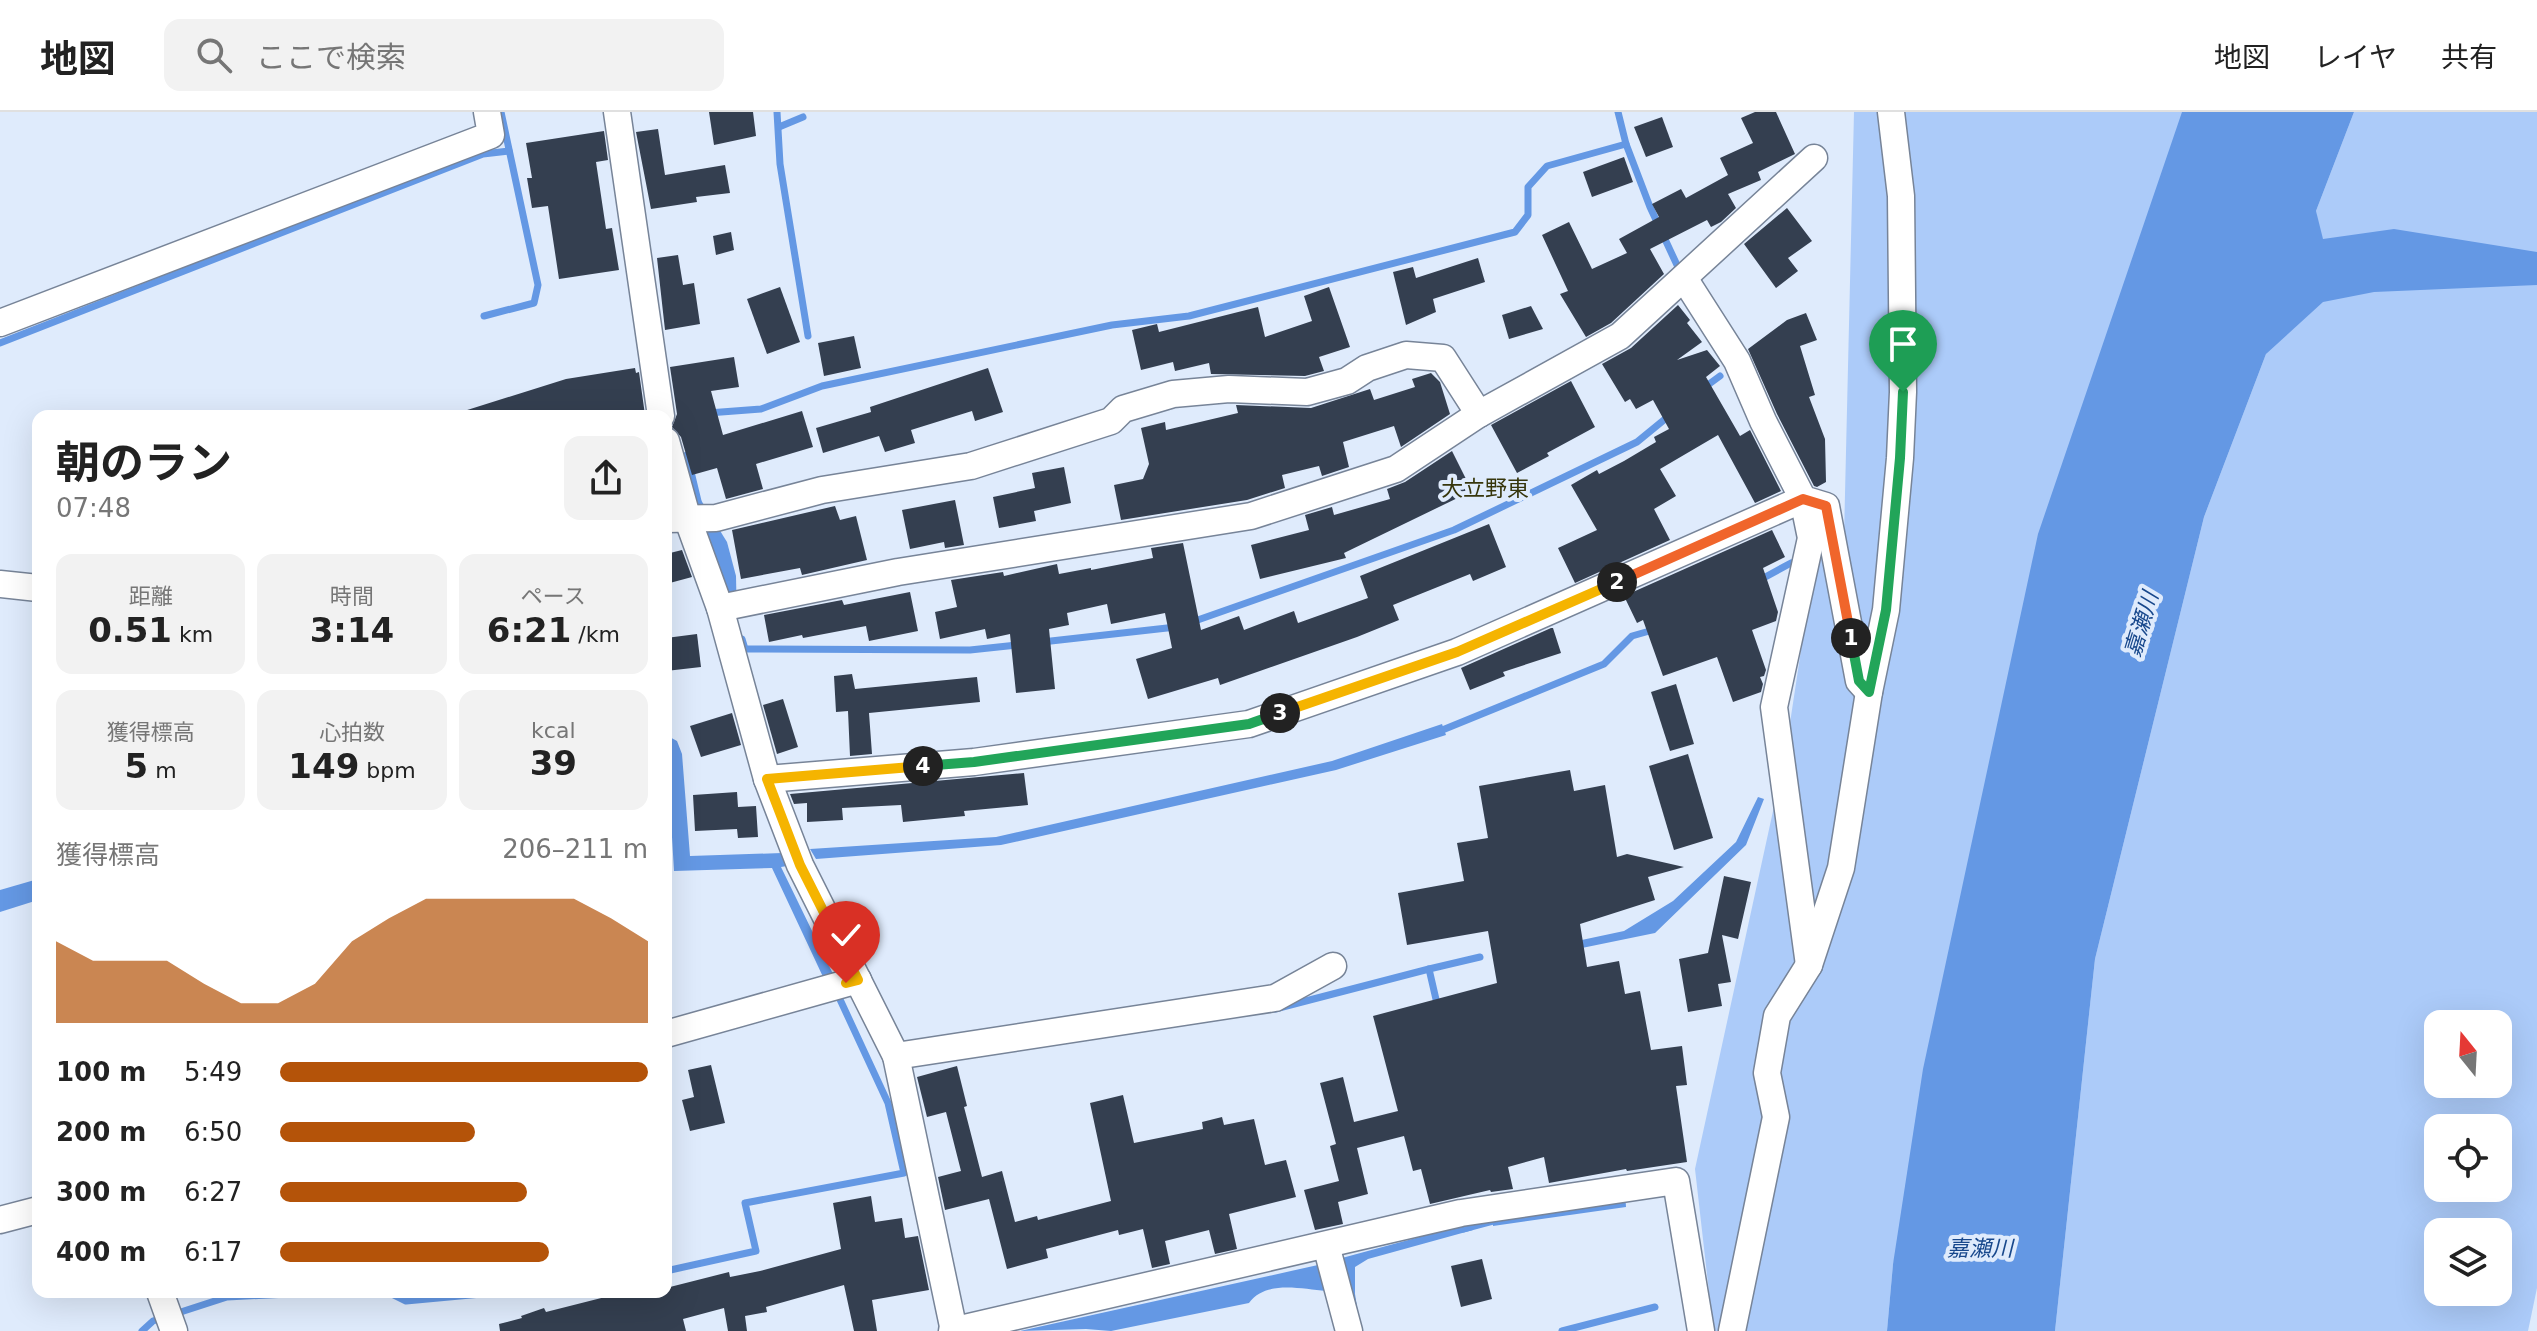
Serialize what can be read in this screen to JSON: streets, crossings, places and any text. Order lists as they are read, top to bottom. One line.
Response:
{"districts":["大立野東"],"water":["嘉瀬川"],"north":"top","page":{"header":"地図","search":"ここで検索","nav":["地図","レイヤ","共有"],"heading":["朝のラン","07:48"],"stats":[["距離","0.51 km"],["時間","3:14"],["ペース","6:21 /km"],["獲得標高","5 m"],["心拍数","149 bpm"],["kcal","39"]],"pins":["2","1","3","4"],"chart":["獲得標高","206–211 m"],"list":[{"name":"100 m","note":"5:49"},{"name":"200 m","note":"6:50"},{"name":"300 m","note":"6:27"},{"name":"400 m","note":"6:17"}]}}
